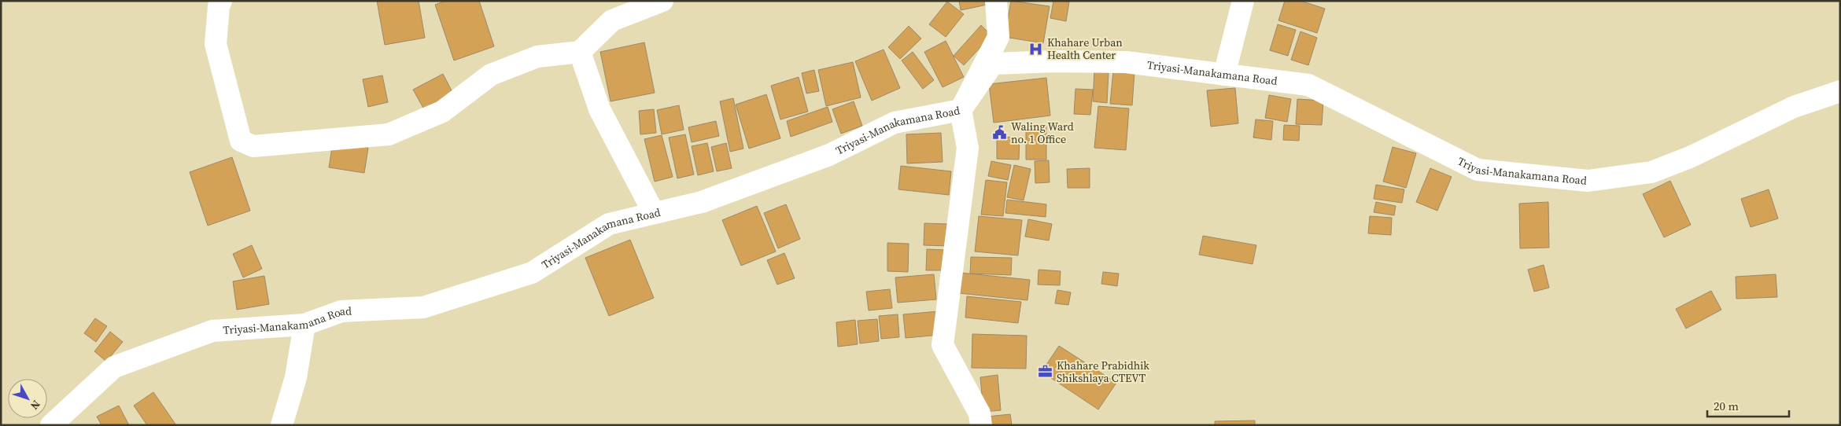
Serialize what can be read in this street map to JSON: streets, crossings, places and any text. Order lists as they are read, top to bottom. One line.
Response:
{"streets":{"street":["Triyasi-Manakamana Road"]},"places":{"hospital":["Khahare Urban Health Center"],"public building":["Waling Ward no. 1 Office"],"office":["Khahare Prabidhik Shikshlaya CTEVT"]},"scale_bar":"20 m","north":"bottom right"}
